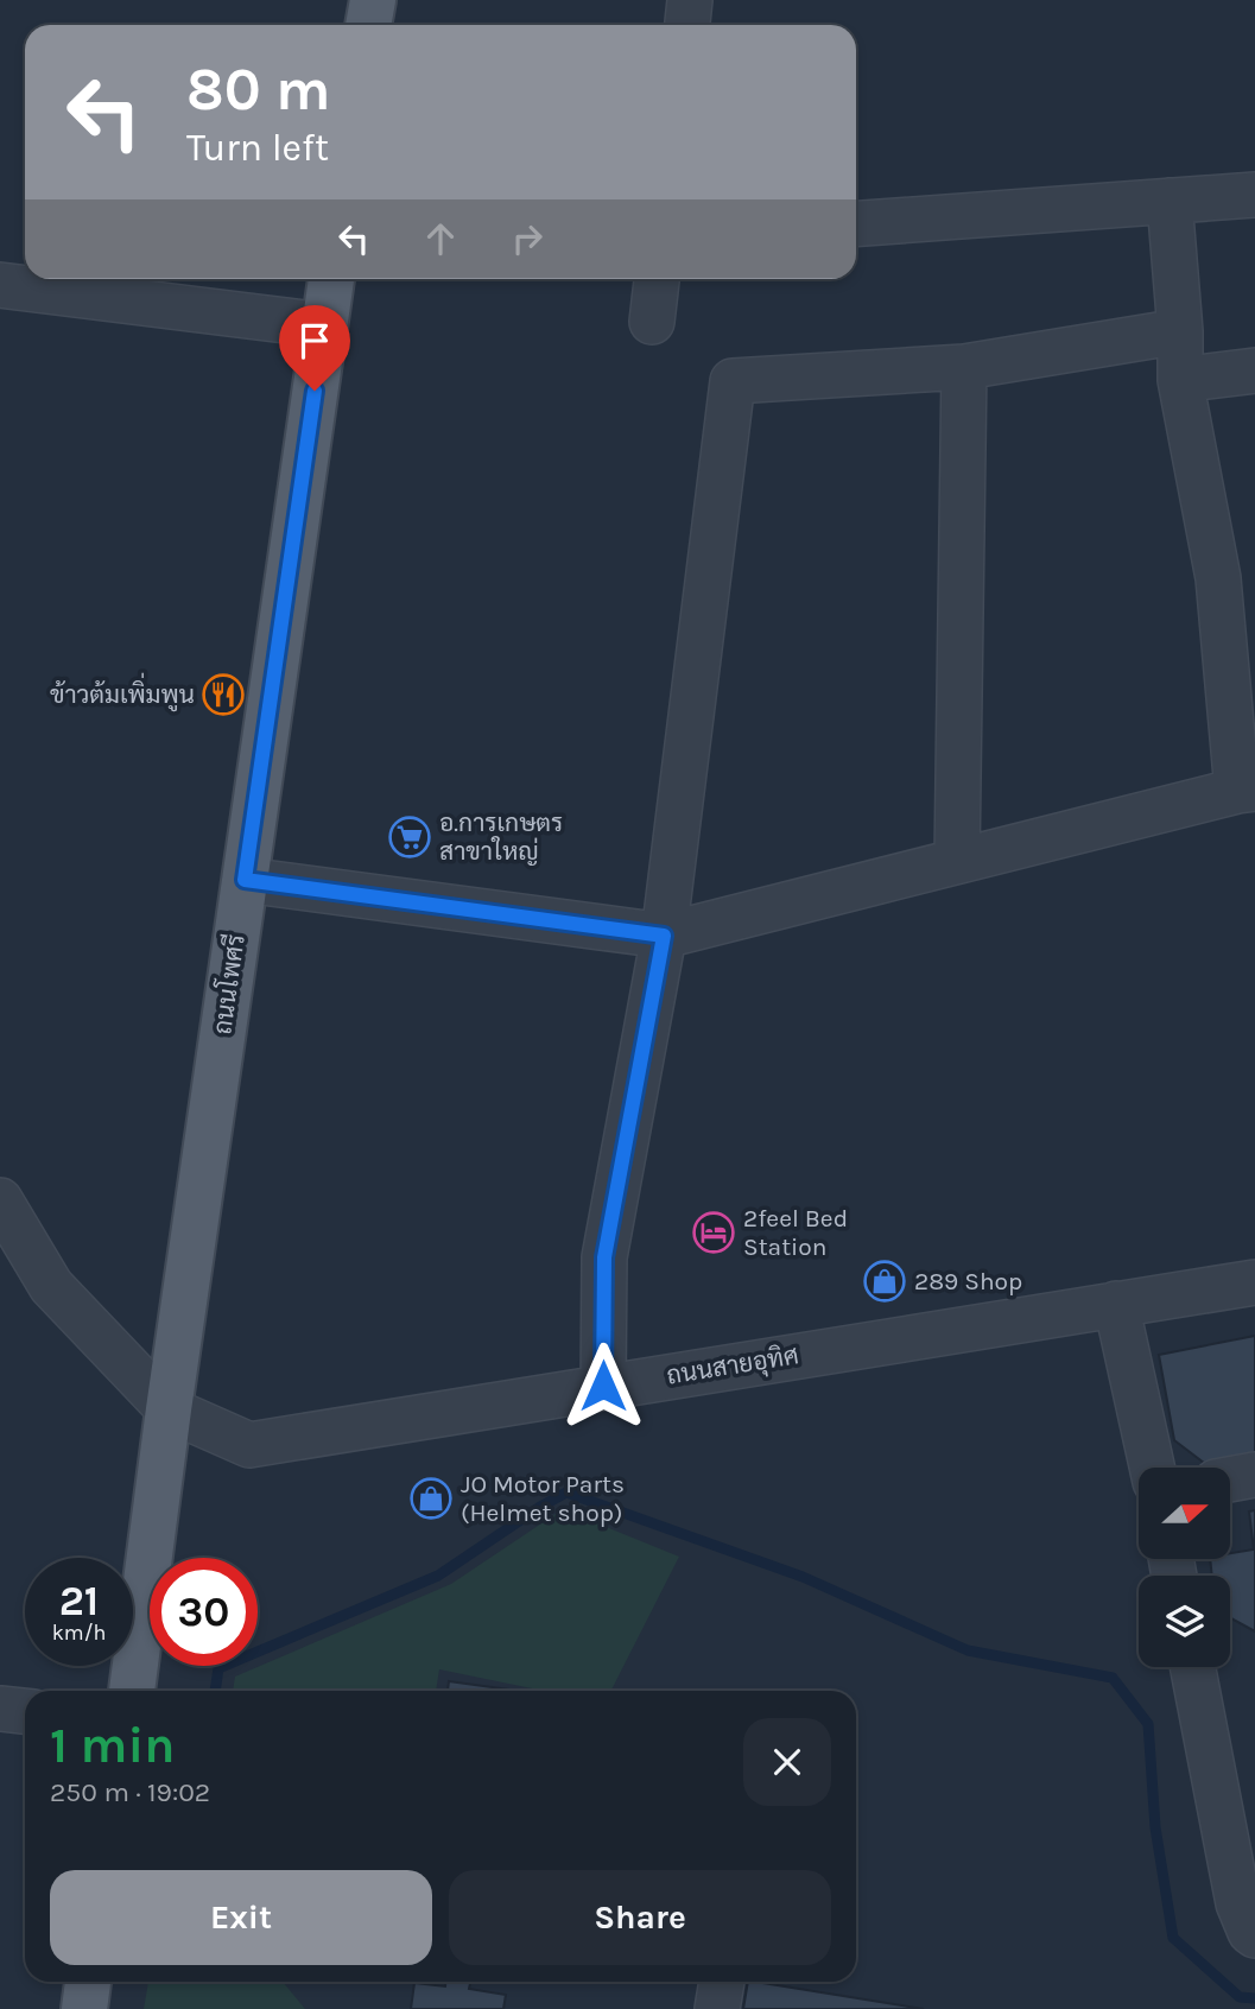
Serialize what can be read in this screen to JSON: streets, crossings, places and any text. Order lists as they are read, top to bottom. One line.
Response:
{"streets":{"main road":["ถนนโพศรี"],"street":["ถนนสายอุทิศ"]},"crossings":[["ถนนโพศรี","ถนนสายอุทิศ"]],"places":{"restaurant":["ข้าวต้มเพิ่มพูน"],"supermarket":["อ.การเกษตร สาขาใหญ่"],"hotel":["2feel Bed Station"],"shop":["289 Shop","JO Motor Parts (Helmet shop)"]},"north":"right","page":{"turn":["80 m","Turn left"],"speed":"21 km/h","limit":"30","heading":["1 min","250 m · 19:02"],"buttons":["Exit","Share"]}}
